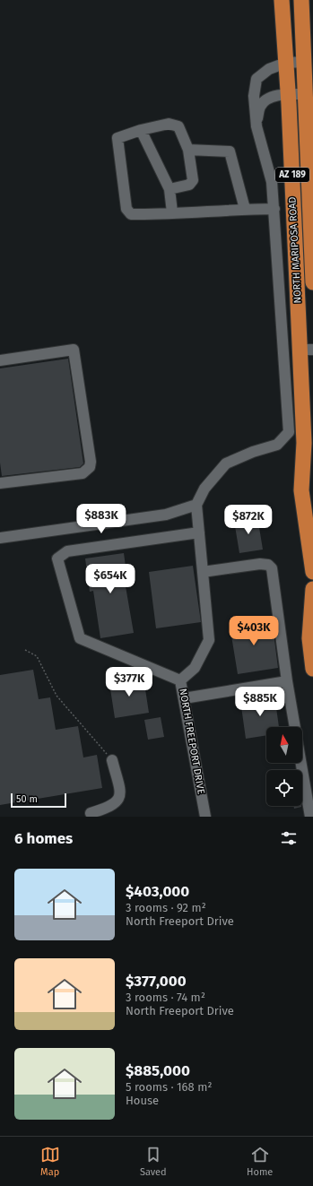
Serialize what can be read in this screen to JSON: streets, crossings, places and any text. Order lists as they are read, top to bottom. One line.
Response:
{"streets":{"highway":["AZ 189","NORTH MARIPOSA ROAD"],"street":["NORTH FREEPORT DRIVE"]},"crossings":[["AZ 189","NORTH MARIPOSA ROAD"]],"scale_bar":"50 m","north":"top","page":{"price":["$883K","$872K","$654K","$403K","$377K","$885K"],"scale":"50 m","heading":"6 homes","list":[{"name":"$403,000","note":"3 rooms · 92 m² · North Freeport Drive"},{"name":"$377,000","note":"3 rooms · 74 m² · North Freeport Drive"},{"name":"$885,000","note":"5 rooms · 168 m² · House"}],"tabs":["Map","Saved","Home"]}}
